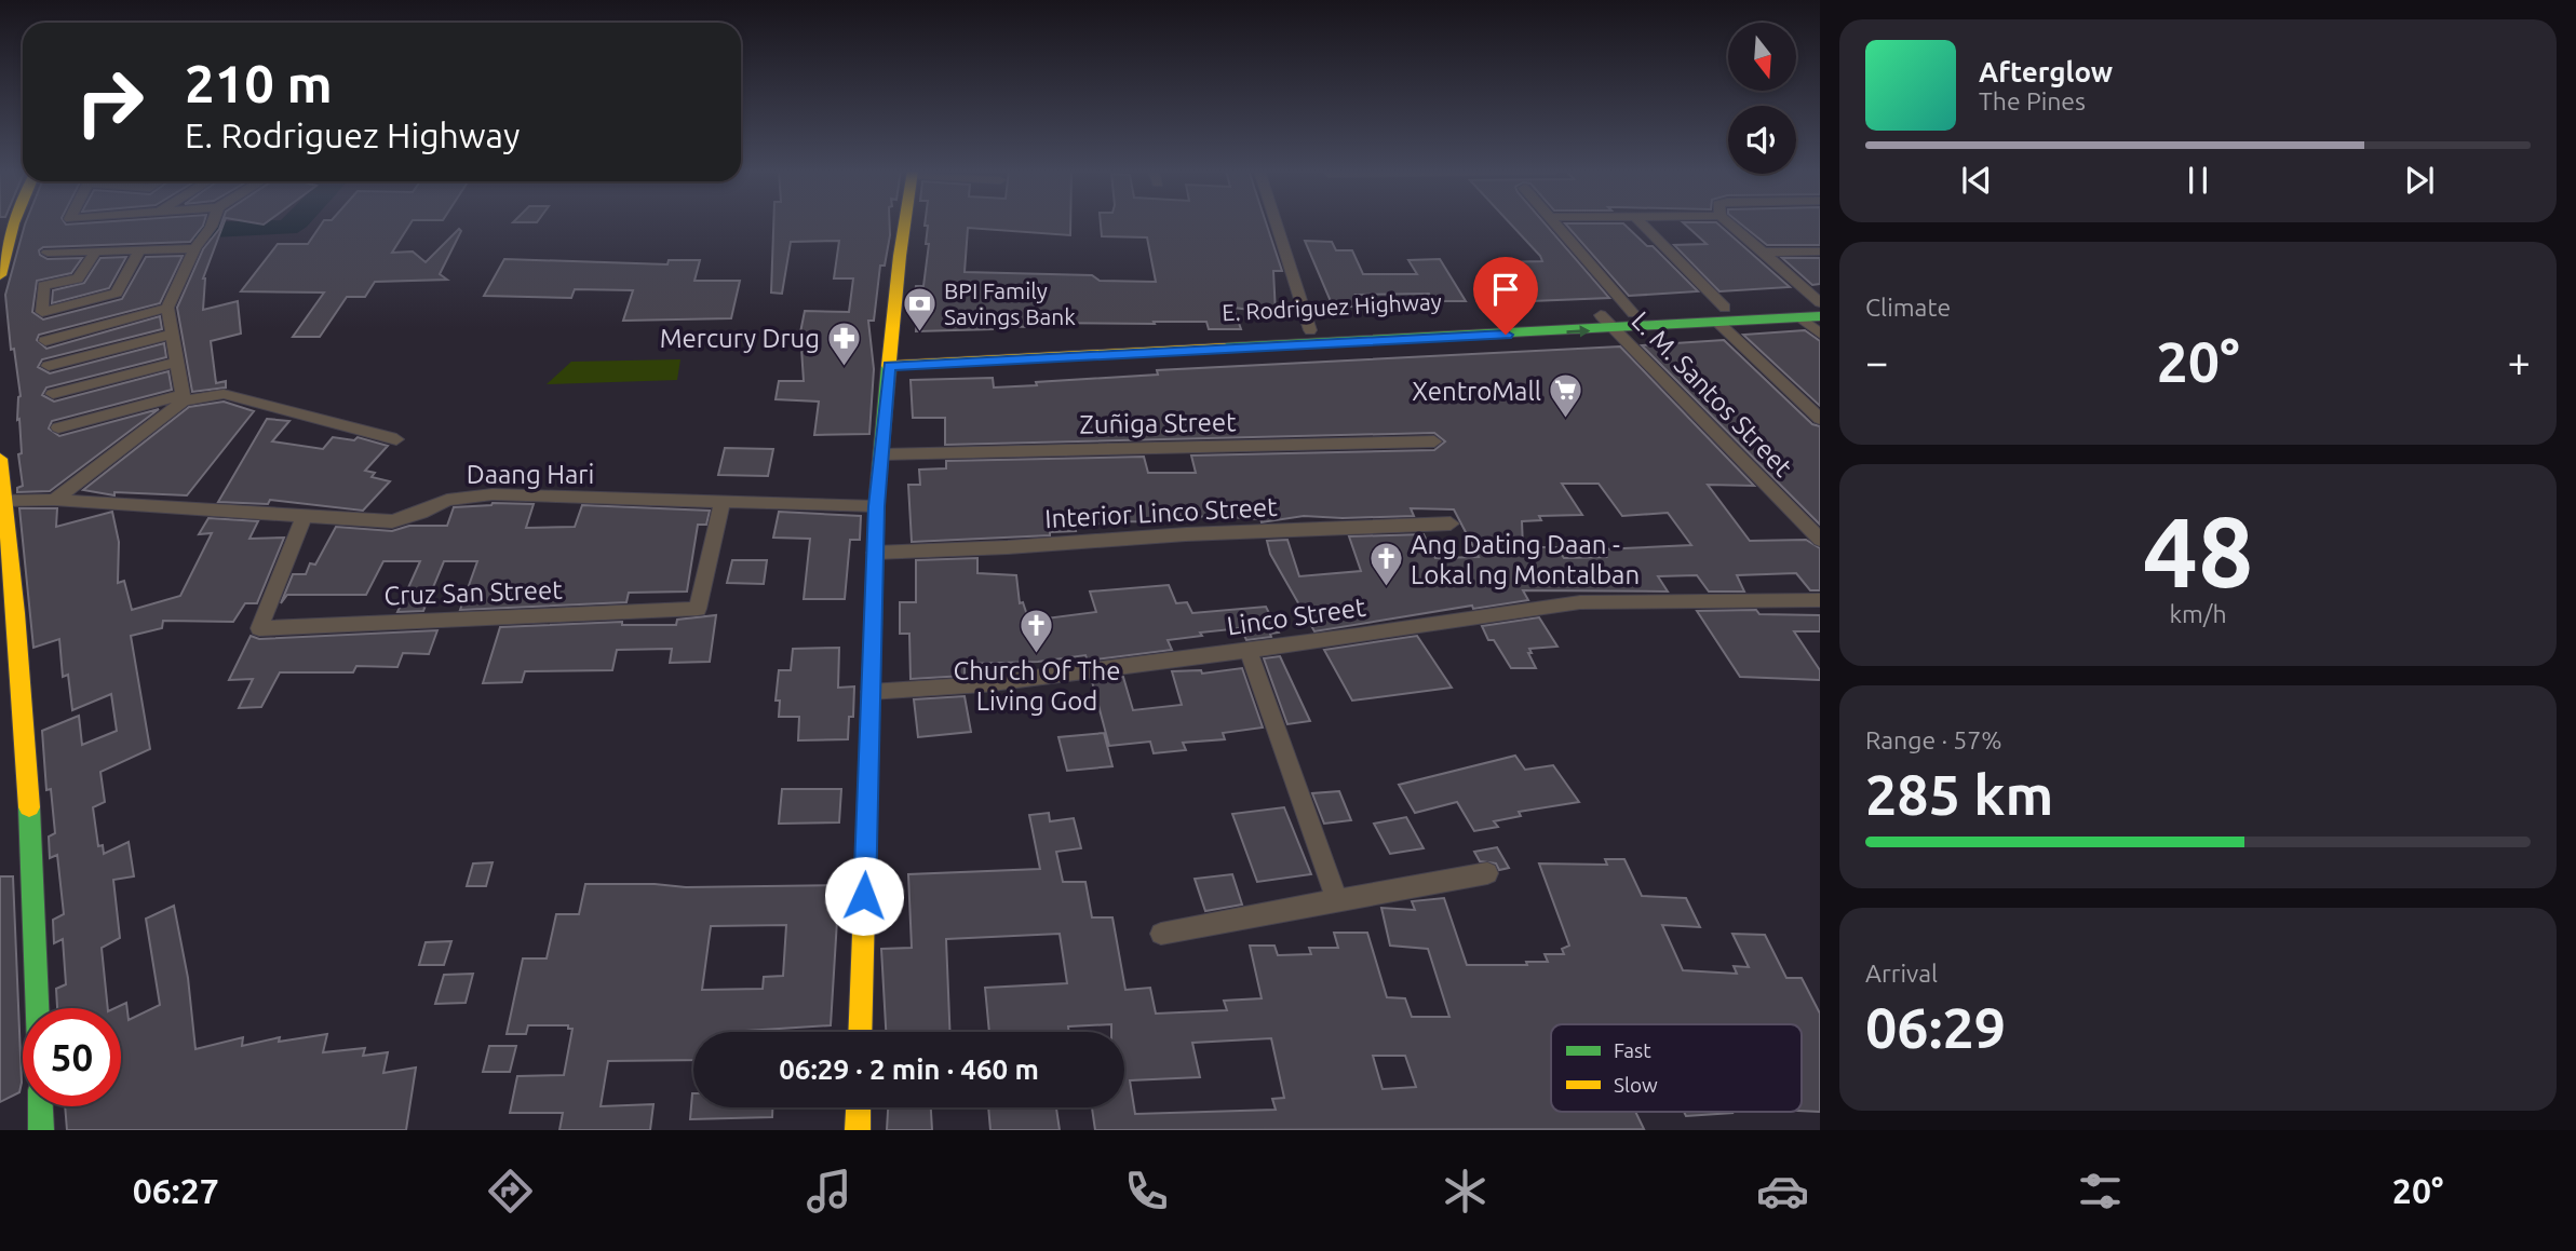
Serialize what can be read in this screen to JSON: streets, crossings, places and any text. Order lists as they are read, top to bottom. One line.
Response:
{"streets":{"main road":["E. Rodriguez Highway"],"street":["L. M. Santos Street","Zuñiga Street","Daang Hari","Interior Linco Street","Cruz San Street","Linco Street"]},"crossings":[["E. Rodriguez Highway","L. M. Santos Street"],["Daang Hari","Cruz San Street"]],"places":{"bank":["BPI Family Savings Bank"],"pharmacy":["Mercury Drug"],"supermarket":["XentroMall"],"church":["Ang Dating Daan - Lokal ng Montalban","Church Of The Living God"]},"legend":["Fast","Slow"],"north":"bottom","page":{"turn":["210 m","E. Rodriguez Highway"],"song":["Afterglow","The Pines"],"tile":["Climate",["48","km/h"],["Range · 57%","285 km"],["Arrival","06:29"]],"heat":["−","20°","+"],"limit":"50","trip":"06:29 · 2 min · 460 m","tabs":["06:27","20°"]}}
